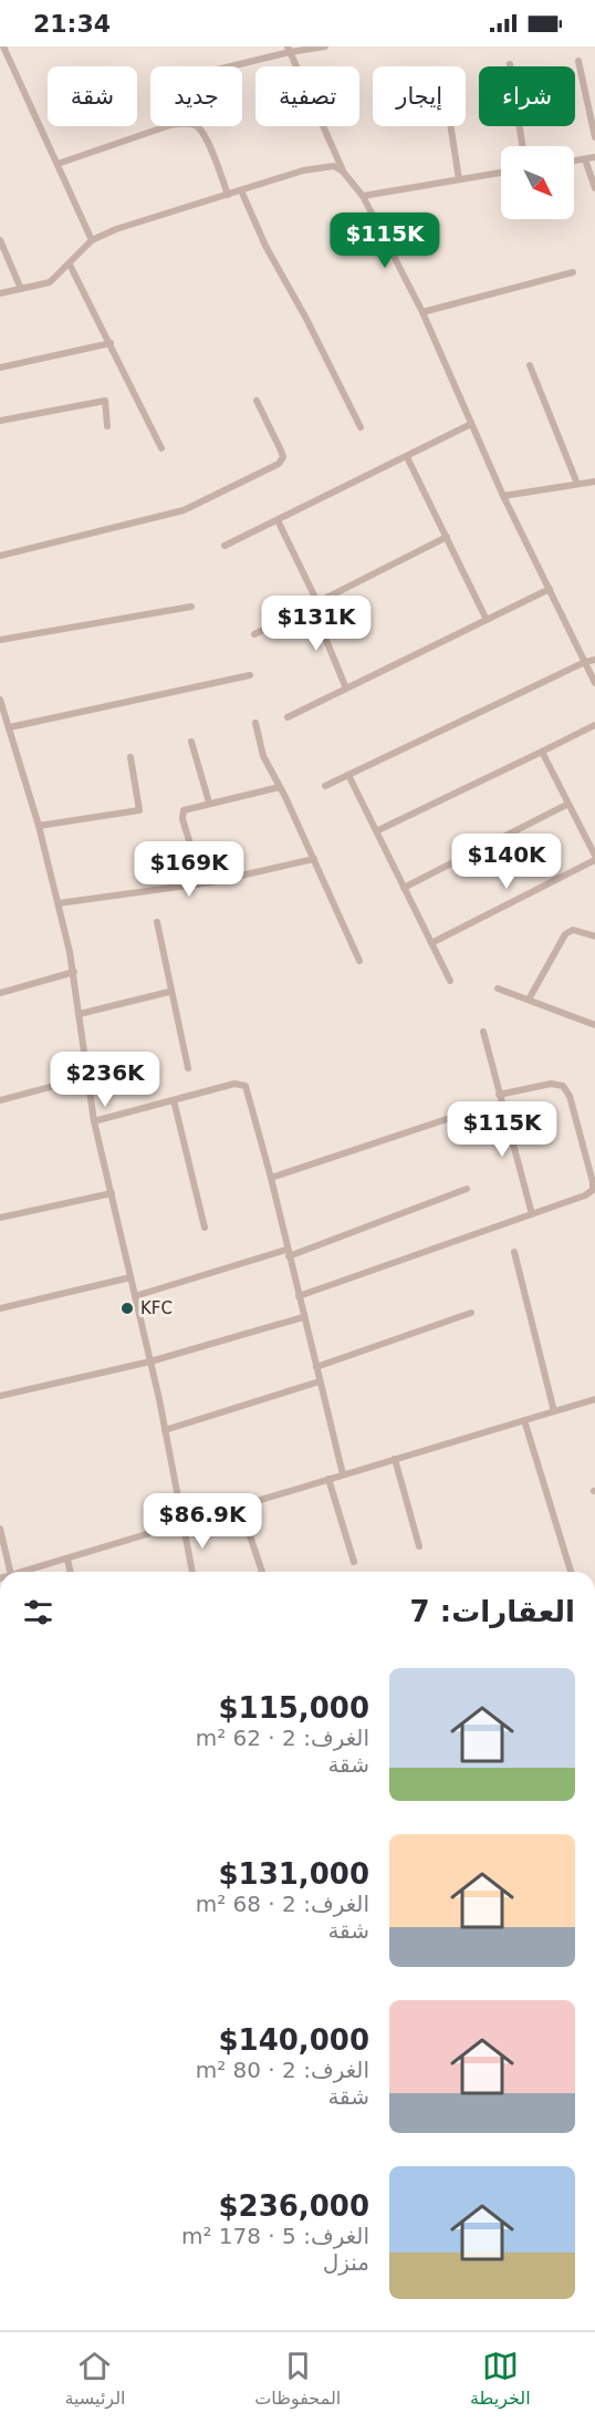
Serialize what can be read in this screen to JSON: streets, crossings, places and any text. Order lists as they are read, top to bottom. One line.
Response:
{"places":["KFC"],"north":"bottom right","page":{"status":"21:34","chip":["شراء","إيجار","تصفية","جديد","شقة"],"price":["$115K","$131K","$140K","$169K","$236K","$115K","$86.9K"],"heading":"العقارات: 7","list":[{"name":"$115,000","note":"الغرف: 2 · 62 m² · شقة"},{"name":"$131,000","note":"الغرف: 2 · 68 m² · شقة"},{"name":"$140,000","note":"الغرف: 2 · 80 m² · شقة"},{"name":"$236,000","note":"الغرف: 5 · 178 m² · منزل"}],"tabs":["الخريطة","المحفوظات","الرئيسية"]}}
